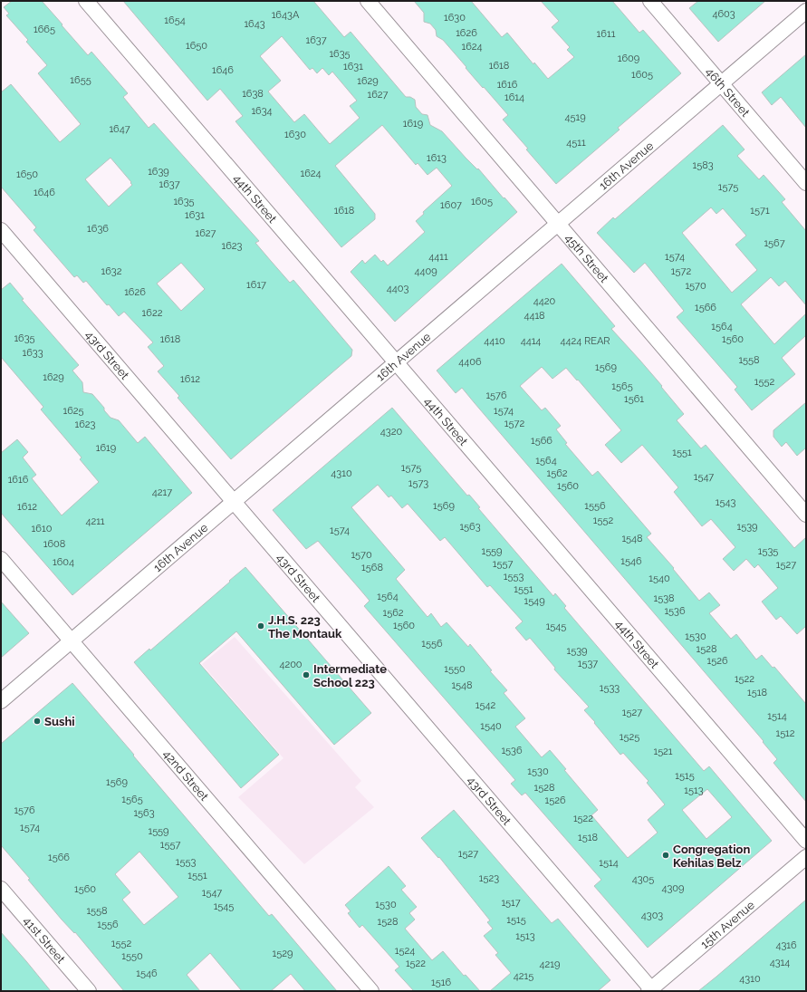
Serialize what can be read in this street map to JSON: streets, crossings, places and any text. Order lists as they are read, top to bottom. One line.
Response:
{"streets":{"street":["46th Street","16th Avenue","44th Street","45th Street","43rd Street","42nd Street","15th Avenue","41st Street"]},"crossings":[["46th Street","16th Avenue"],["16th Avenue","44th Street"],["16th Avenue","45th Street"],["16th Avenue","43rd Street"],["16th Avenue","42nd Street"],["43rd Street","15th Avenue"]],"places":["J.H.S. 223 The Montauk","Intermediate School 223","Sushi","Congregation Kehilas Belz"],"house_numbers":["4603","1643A","1630","1654","1643","1665","1626","1611","1637","1650","1624","1635","1609","1618","1631","1646","1605","1655","1629","1616","1638","1627","1614","1634","4519","1619","1647","1630","4511","1613","1583","1639","1624","1650","1637","1575","1646","1635","1605","1607","1618","1571","1631","1636","1627","1567","1623","4411","1574","1632","4409","1572","1617","1570","4403","1626","4420","1566","1622","4418","1564","1635","1618","1560","4410","4414","4424 REAR","1633","1558","4406","1569","1629","1612","1552","1565","1576","1561","1625","1574","1572","1623","4320","1566","1619","1551","1564","1575","4310","1562","1547","1616","1573","1560","4217","1543","1569","1556","1612","1552","4211","1563","1539","1610","1574","1548","1608","1559","1535","1570","1546","1604","1557","1527","1568","1553","1540","1551","1564","1538","1549","1536","1562","1560","1545","1530","1556","1528","1539","1526","1537","4200","1550","1522","1548","1533","1518","1542","1527","1514","1540","1512","1525","1536","1521","1530","1515","1569","1528","1513","1565","1526","1576","1563","1522","1574","1559","1518","1557","1527","1566","1553","1514","1551","1523","4305","4309","1560","1547","1517","1530","1545","1558","4303","1515","1528","1556","1513","1552","4316","1524","1529","1550","4314","1522","4219","1546","4215","4310","1516"]}
